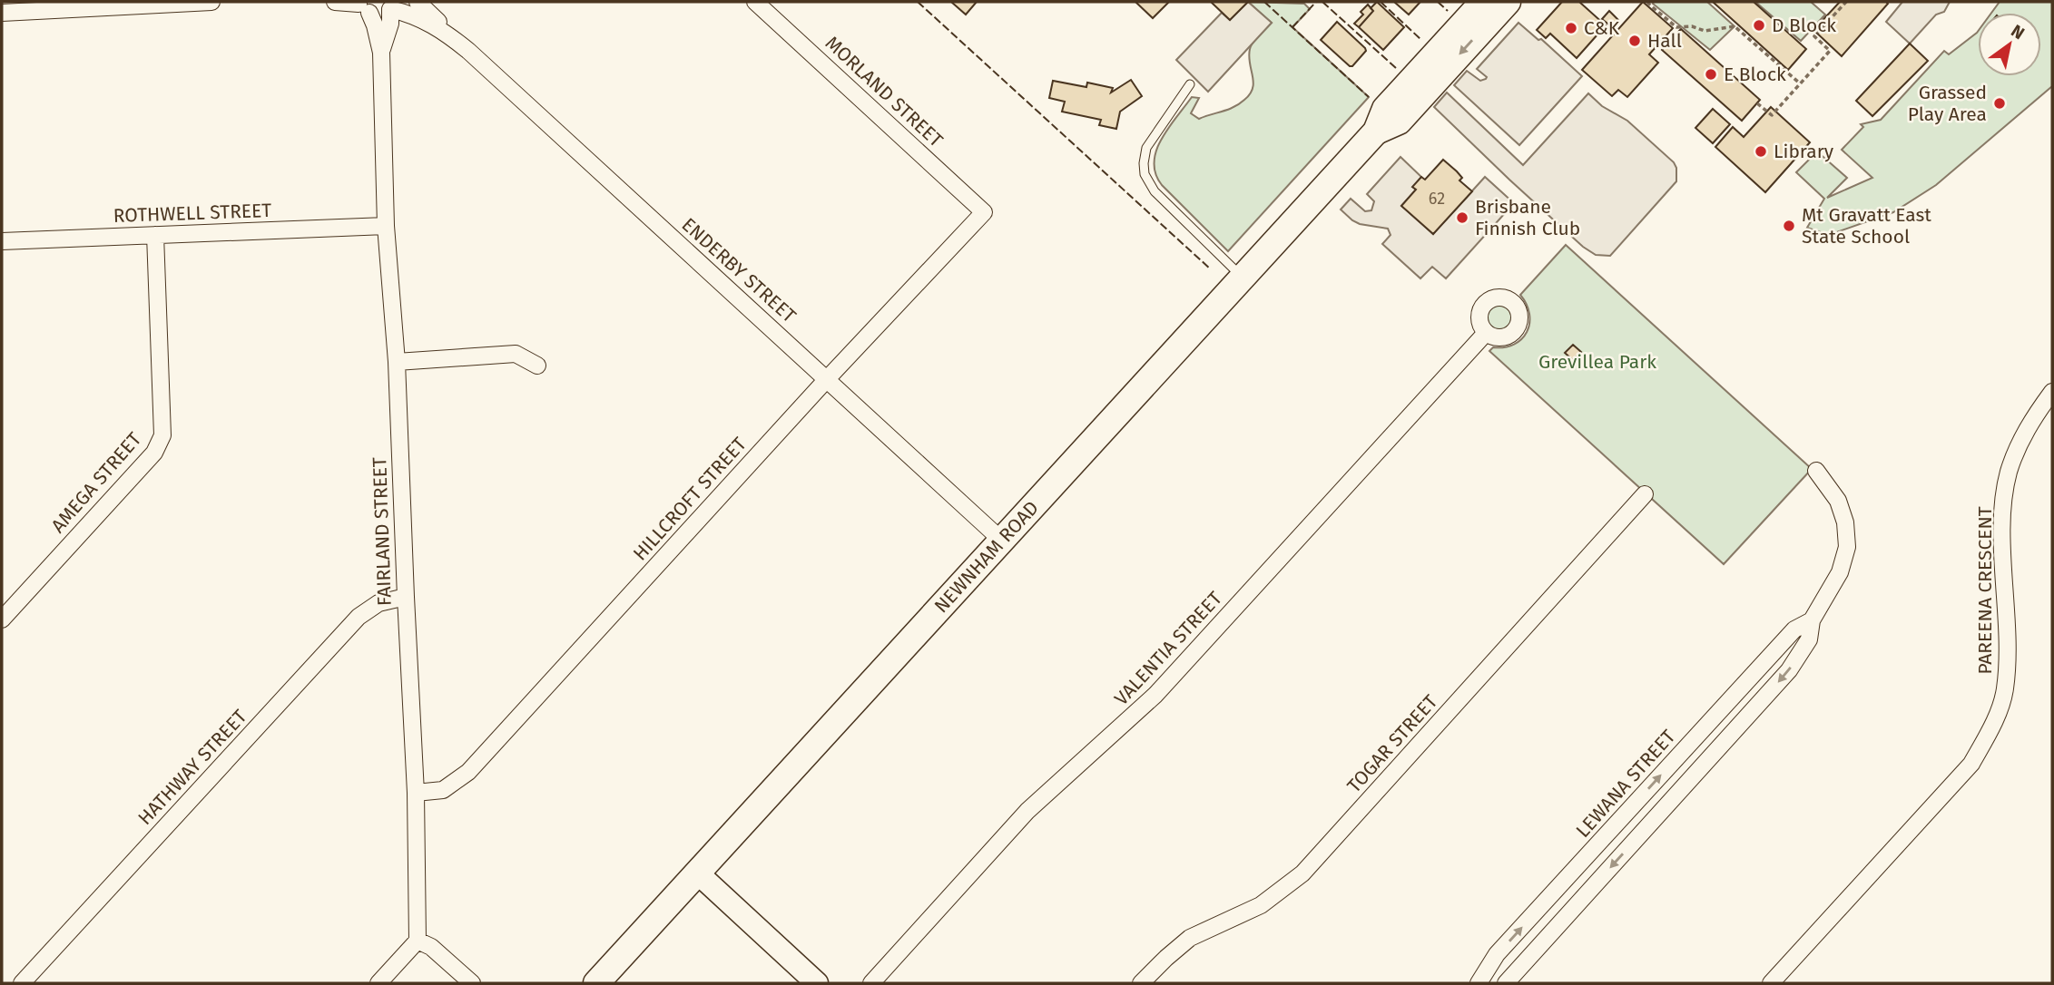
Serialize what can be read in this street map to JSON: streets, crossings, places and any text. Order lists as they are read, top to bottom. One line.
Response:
{"streets":{"main road":["NEWNHAM ROAD"],"street":["MORLAND STREET","ROTHWELL STREET","ENDERBY STREET","AMEGA STREET","HILLCROFT STREET","FAIRLAND STREET","PAREENA CRESCENT","VALENTIA STREET","TOGAR STREET","HATHWAY STREET","LEWANA STREET"]},"crossings":[["MORLAND STREET","HILLCROFT STREET"],["ROTHWELL STREET","AMEGA STREET"],["ROTHWELL STREET","FAIRLAND STREET"],["ENDERBY STREET","HILLCROFT STREET"],["ENDERBY STREET","FAIRLAND STREET"],["ENDERBY STREET","NEWNHAM ROAD"],["HILLCROFT STREET","FAIRLAND STREET"],["FAIRLAND STREET","HATHWAY STREET"]],"parks":["Grevillea Park"],"places":["D Block","C&K","Hall","E Block","Grassed Play Area","Library","Brisbane Finnish Club","Mt Gravatt East State School"],"house_numbers":["62"],"north":"top right"}
